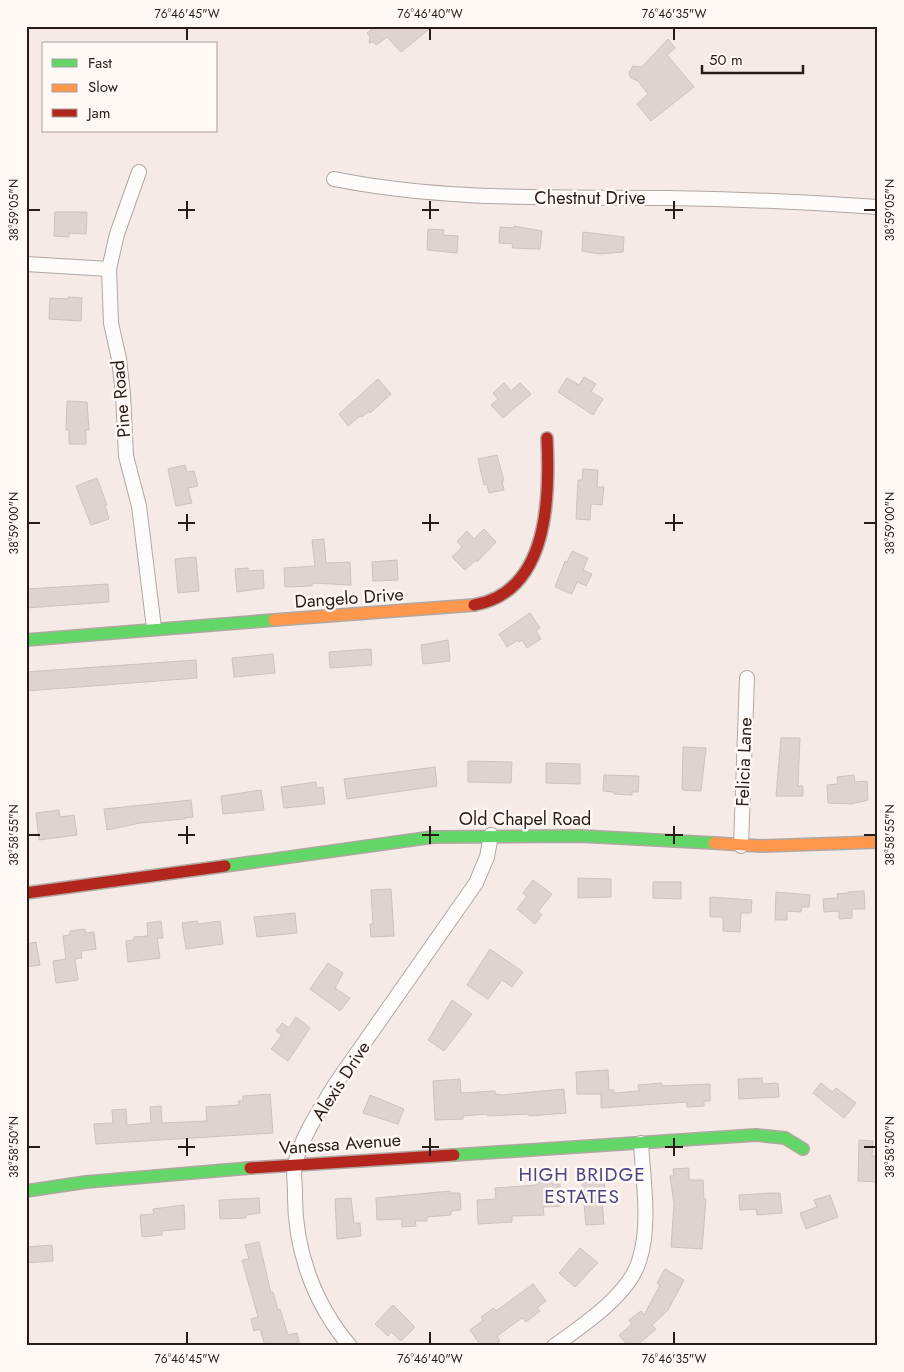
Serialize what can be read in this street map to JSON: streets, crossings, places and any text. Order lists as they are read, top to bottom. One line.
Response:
{"streets":{"street":["Chestnut Drive","Pine Road","Dangelo Drive","Felicia Lane","Old Chapel Road","Alexis Drive","Vanessa Avenue"]},"crossings":[["Pine Road","Dangelo Drive"],["Felicia Lane","Old Chapel Road"],["Old Chapel Road","Alexis Drive"],["Alexis Drive","Vanessa Avenue"]],"districts":["HIGH BRIDGE ESTATES"],"legend":["Fast","Slow","Jam"],"scale_bar":"50 m","coordinates":["76°46'45\"W","76°46'40\"W","76°46'35\"W","38°59'05\"N","38°59'00\"N","38°58'55\"N","38°58'50\"N"]}
